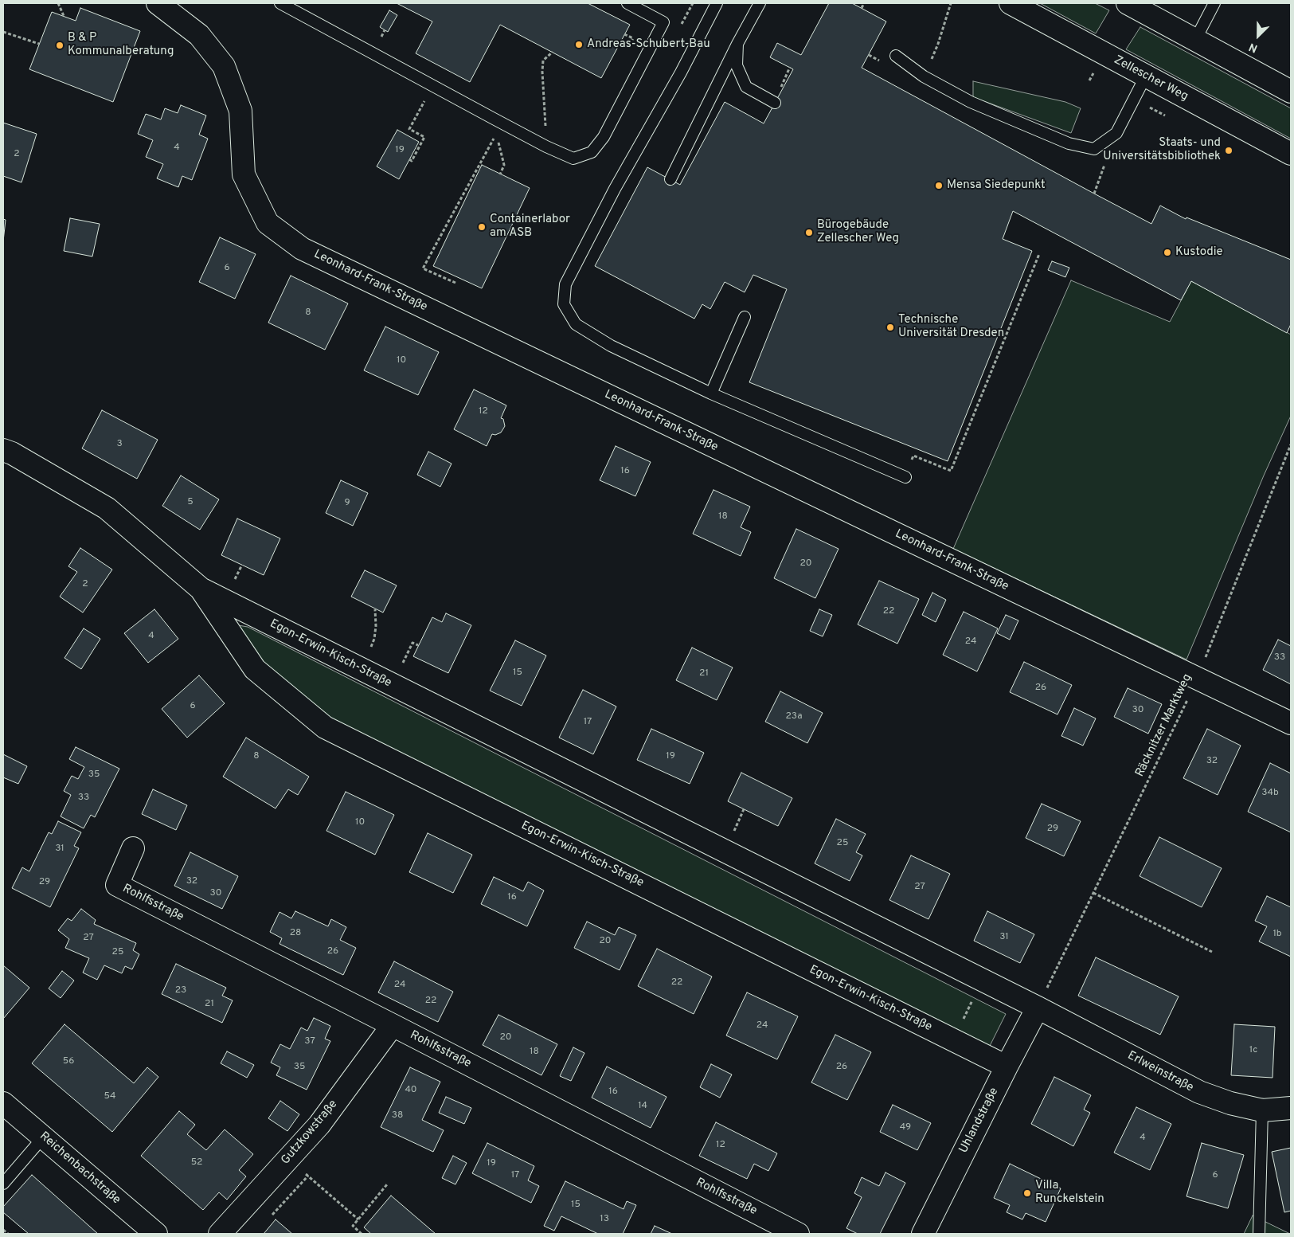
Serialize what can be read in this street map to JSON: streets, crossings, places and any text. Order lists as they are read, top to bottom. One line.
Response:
{"streets":{"street":["Zellescher Weg","Leonhard-Frank-Straße","Egon-Erwin-Kisch-Straße","Rohlfsstraße","Erlweinstraße","Uhlandstraße","Gutzkowstraße","Reichenbachstraße"],"path":["Räcknitzer Marktweg"]},"crossings":[["Leonhard-Frank-Straße","Räcknitzer Marktweg"],["Egon-Erwin-Kisch-Straße","Räcknitzer Marktweg"],["Egon-Erwin-Kisch-Straße","Erlweinstraße"],["Egon-Erwin-Kisch-Straße","Uhlandstraße"],["Räcknitzer Marktweg","Erlweinstraße"],["Räcknitzer Marktweg","Uhlandstraße"],["Rohlfsstraße","Gutzkowstraße"],["Erlweinstraße","Uhlandstraße"]],"places":["Andreas-Schubert-Bau","B & P Kommunalberatung","Staats- und Universitätsbibliothek","Mensa Siedepunkt","Containerlabor am ASB","Bürogebäude Zellescher Weg","Kustodie","Technische Universität Dresden","Villa Runckelstein"],"house_numbers":["4","19","2","6","8","10","12","3","16","5","9","18","20","2","22","4","24","33","15","21","26","6","30","23a","17","8","19","32","35","34b","33","10","29","25","31","32","29","27","30","16","28","1b","31","27","20","26","25","22","24","23","22","21","24","20","37","1c","18","56","35","26","40","16","54","14","38","49","4","12","52","19","17","6","15","13"],"north":"bottom left"}
